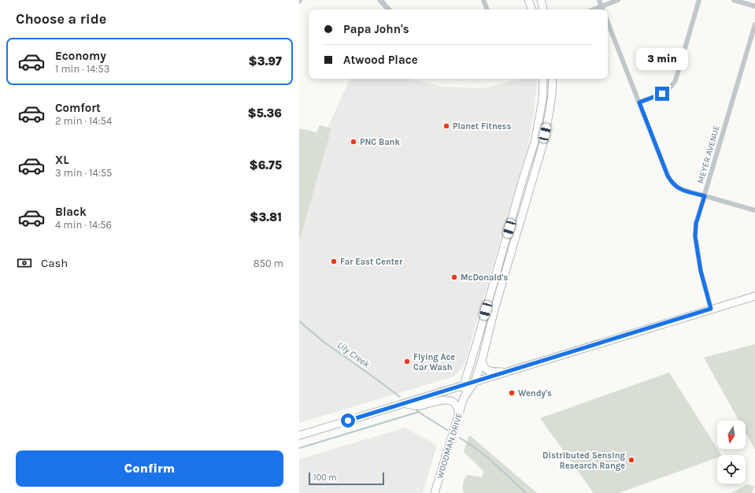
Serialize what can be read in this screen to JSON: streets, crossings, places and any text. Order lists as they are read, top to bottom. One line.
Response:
{"streets":{"main road":["WOODMAN DRIVE"],"street":["MEYER AVENUE"]},"water":["Lily Creek"],"places":["Planet Fitness","PNC Bank","Far East Center","McDonald's","Flying Ace Car Wash","Wendy's","Distributed Sensing Research Range"],"scale_bar":"100 m","north":"bottom","page":{"heading":"Choose a ride","banner":["Papa John's","Atwood Place"],"list":[{"name":"Economy","note":"1 min · 14:53","value":"$3.97"},{"name":"Comfort","note":"2 min · 14:54","value":"$5.36"},{"name":"XL","note":"3 min · 14:55","value":"$6.75"},{"name":"Black","note":"4 min · 14:56","value":"$3.81"}],"bubble":"3 min","pay":["Cash","850 m"],"buttons":"Confirm","scale":"100 m"}}
